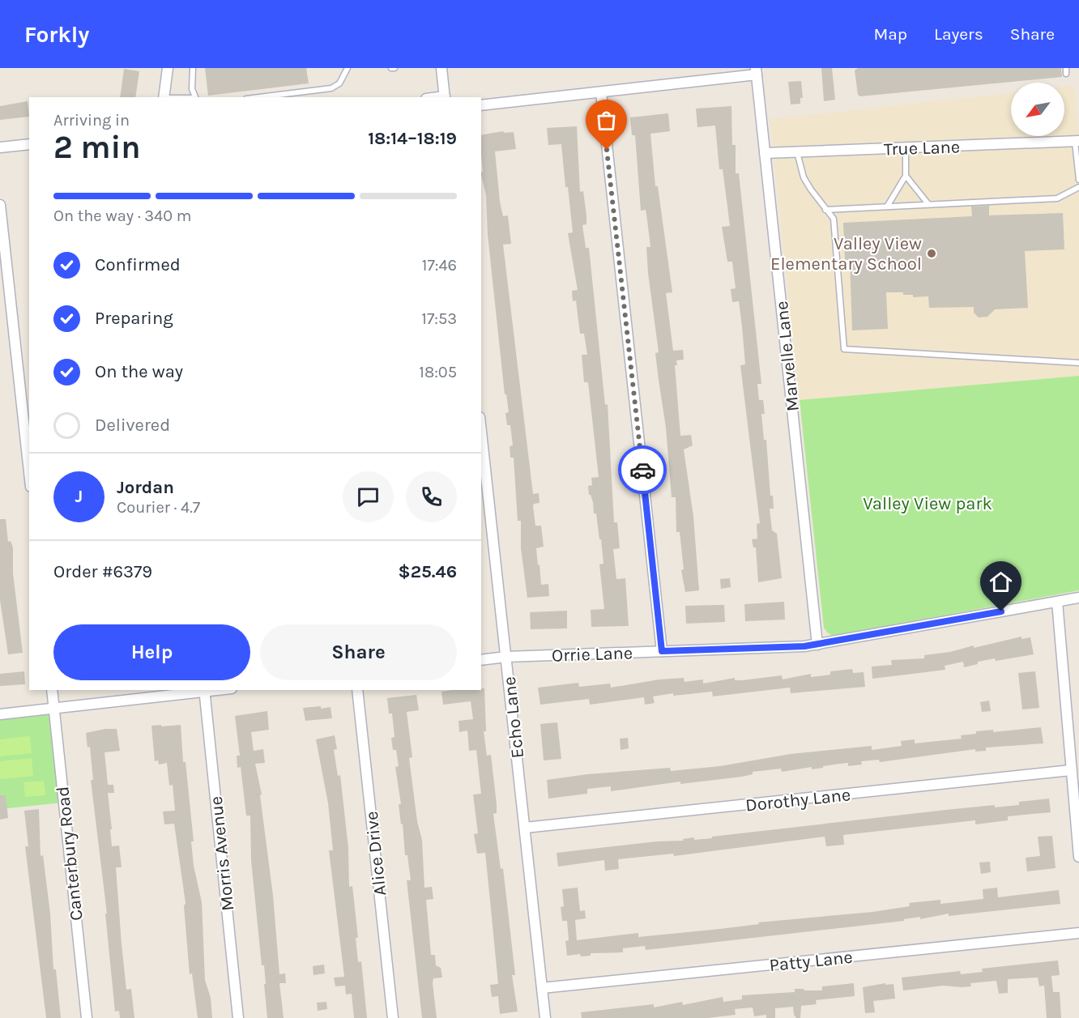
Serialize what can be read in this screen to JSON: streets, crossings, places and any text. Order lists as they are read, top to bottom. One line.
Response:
{"streets":{"street":["True Lane","Marvelle Lane","Orrie Lane","Echo Lane","Dorothy Lane","Canterbury Road","Morris Avenue","Alice Drive","Patty Lane"]},"crossings":[["True Lane","Marvelle Lane"],["Marvelle Lane","Orrie Lane"],["Orrie Lane","Echo Lane"],["Echo Lane","Dorothy Lane"],["Echo Lane","Patty Lane"]],"parks":["Valley View park"],"places":["Valley View Elementary School"],"north":"bottom left","page":{"header":"Forkly","nav":["Map","Layers","Share"],"heading":["2 min","Arriving in","18:14–18:19"],"panel":["Jordan","Courier · 4.7","Order #6379","$25.46"],"bar":"On the way · 340 m","list":[["Confirmed","17:46"],["Preparing","17:53"],["On the way","18:05"],"Delivered"],"round":"J","buttons":["Help","Share"]}}
